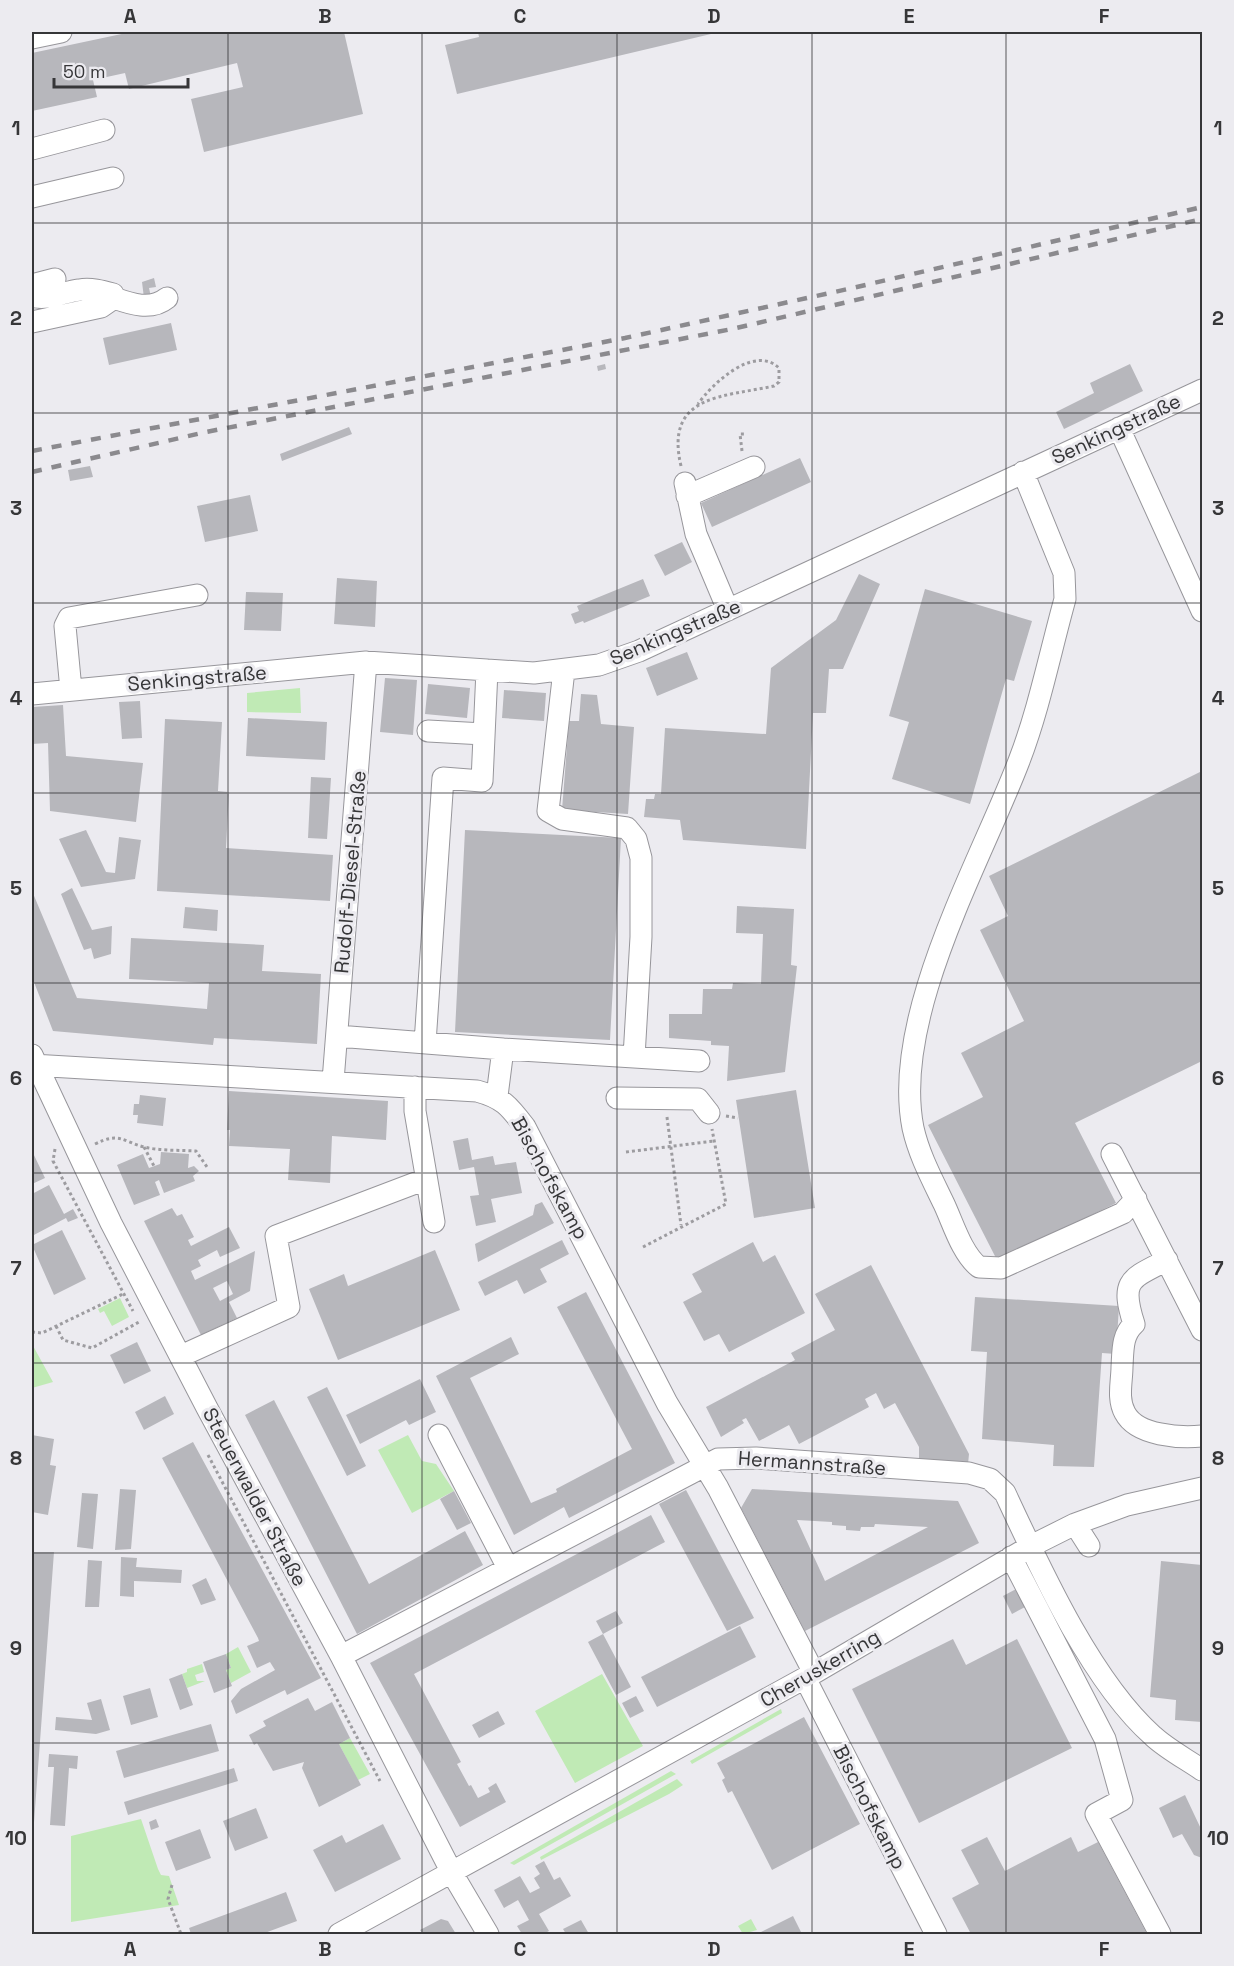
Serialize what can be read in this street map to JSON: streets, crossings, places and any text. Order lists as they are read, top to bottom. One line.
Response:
{"streets":{"street":["Senkingstraße","Rudolf-Diesel-Straße","Bischofskamp","Hermannstraße","Steuerwalder Straße","Cheruskerring"]},"crossings":[["Senkingstraße","Rudolf-Diesel-Straße"],["Bischofskamp","Hermannstraße"],["Bischofskamp","Cheruskerring"],["Hermannstraße","Steuerwalder Straße"],["Hermannstraße","Cheruskerring"],["Steuerwalder Straße","Cheruskerring"]],"scale_bar":"50 m","grid":{"columns":["A","B","C","D","E","F"],"rows":["1","2","3","4","5","6","7","8","9","10"]}}
